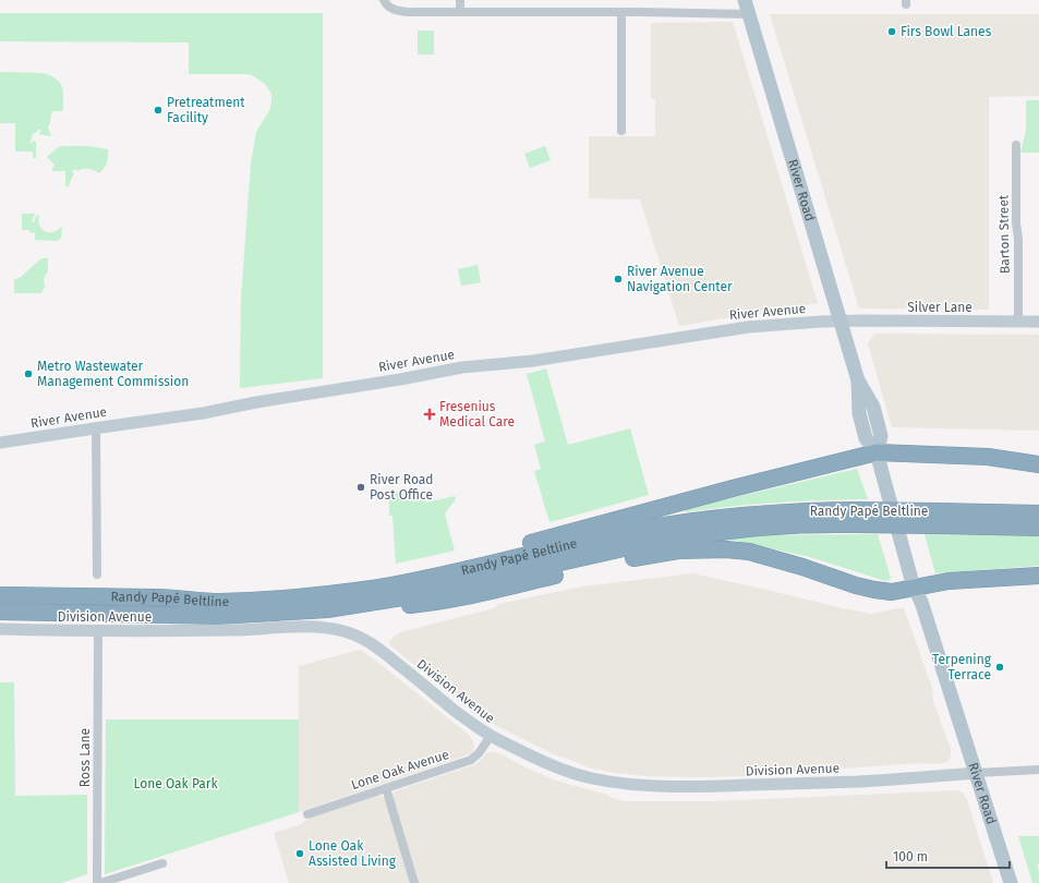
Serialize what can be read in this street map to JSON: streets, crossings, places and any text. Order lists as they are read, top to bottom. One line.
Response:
{"streets":{"highway":["Randy Papé Beltline"],"main road":["River Road"],"street":["Barton Street","Silver Lane","River Avenue","Division Avenue","Ross Lane","Lone Oak Avenue"]},"crossings":[["River Road","Silver Lane"],["River Road","River Avenue"],["River Road","Division Avenue"],["Barton Street","Silver Lane"],["Silver Lane","River Avenue"],["Division Avenue","Ross Lane"],["Division Avenue","Lone Oak Avenue"]],"parks":["Lone Oak Park"],"places":{"other":["Firs Bowl Lanes","Pretreatment Facility","River Avenue Navigation Center","Metro Wastewater Management Commission","River Road Post Office","Terpening Terrace","Lone Oak Assisted Living"],"health":["Fresenius Medical Care"]},"scale_bar":"100 m"}
